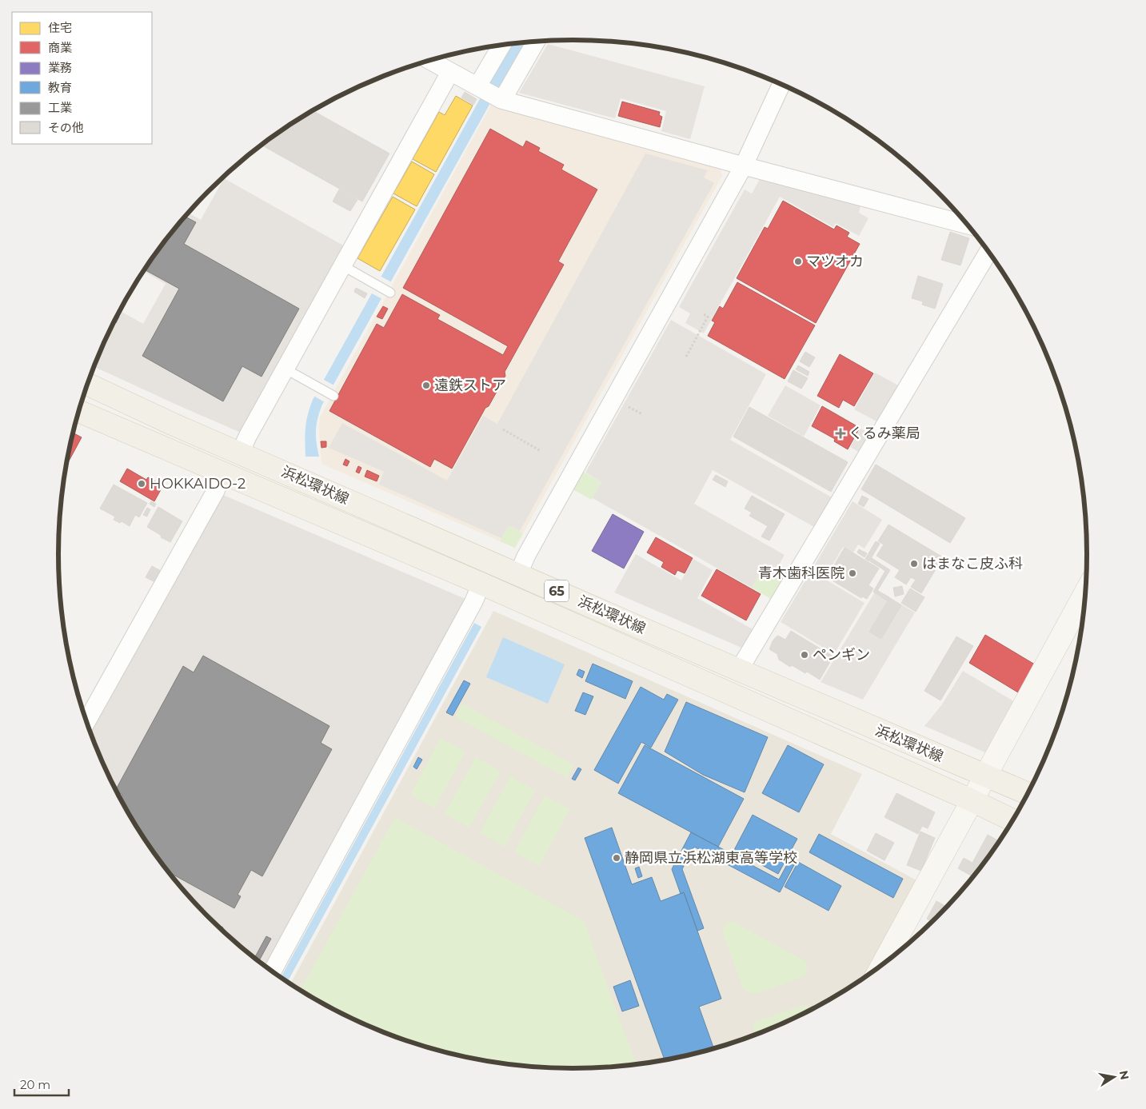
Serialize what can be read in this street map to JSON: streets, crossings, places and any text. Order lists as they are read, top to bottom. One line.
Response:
{"streets":{"main road":["浜松環状線","65"]},"places":{"other":["マツオカ","遠鉄ストア","HOKKAIDO-2","はまなこ皮ふ科","青木歯科医院","ペンギン","静岡県立浜松湖東高等学校"],"health":["くるみ薬局"]},"legend":["住宅","商業","業務","教育","工業","その他"],"scale_bar":"20 m","north":"right"}
